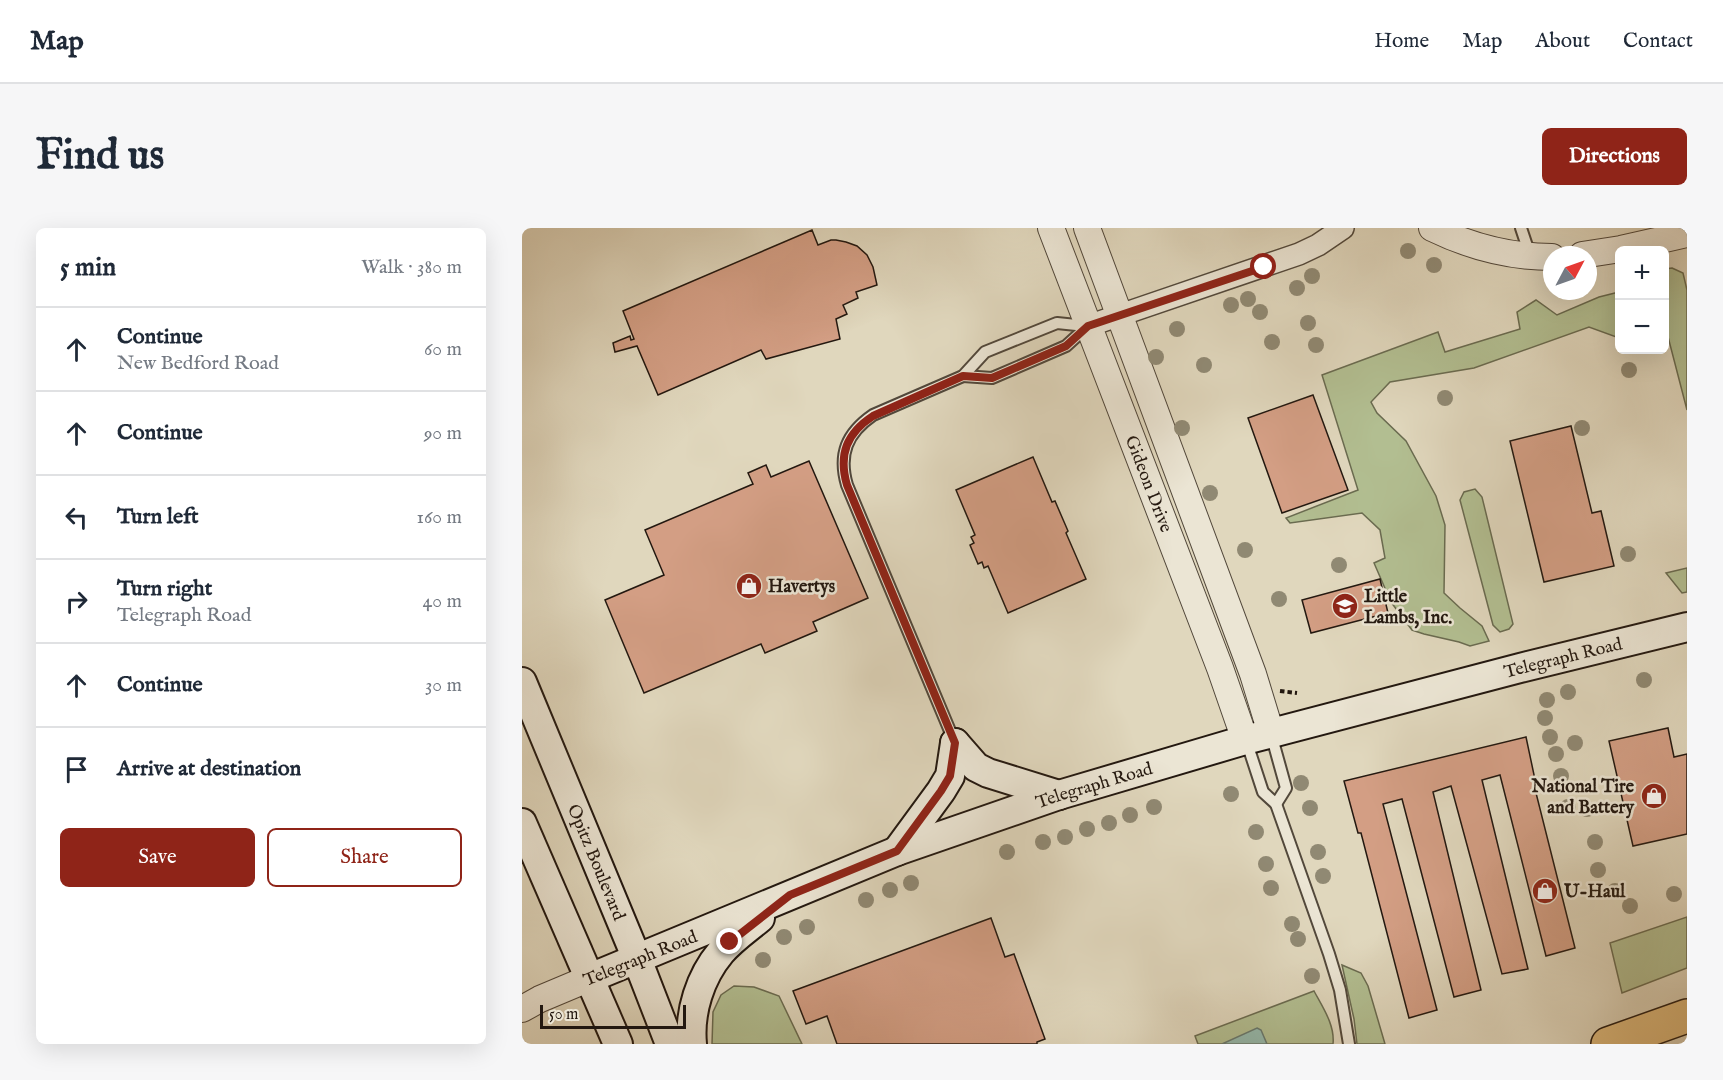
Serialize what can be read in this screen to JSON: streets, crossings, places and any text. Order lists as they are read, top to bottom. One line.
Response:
{"streets":{"main road":["Telegraph Road","Opitz Boulevard"],"street":["Gideon Drive"]},"crossings":[["Gideon Drive","Telegraph Road"],["Telegraph Road","Opitz Boulevard"]],"places":{"shop":["Havertys","National Tire and Battery","U-Haul"],"school or university":["Little Lambs, Inc."]},"scale_bar":"50 m","north":"top right","page":{"header":"Map","nav":["Home","Map","About","Contact"],"buttons":["Directions",["Save","Share"]],"title":"Find us","heading":["5 min","Walk · 380 m"],"map_buttons":["+","−"],"list":[["Continue","New Bedford Road","60 m"],["Continue","90 m"],["Turn left","160 m"],["Turn right","Telegraph Road","40 m"],["Continue","30 m"],"Arrive at destination"],"scale":"50 m"}}
